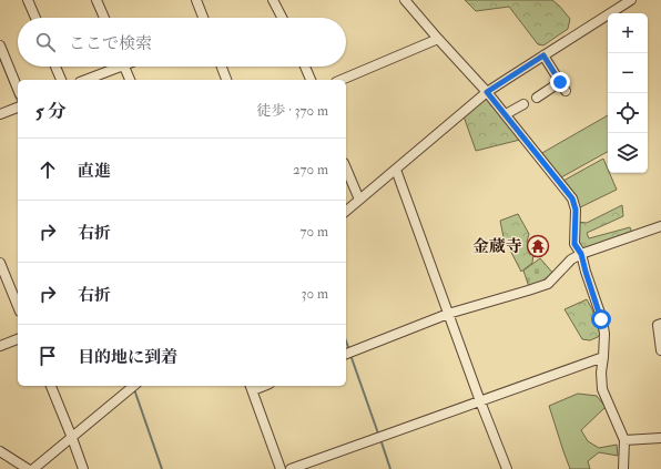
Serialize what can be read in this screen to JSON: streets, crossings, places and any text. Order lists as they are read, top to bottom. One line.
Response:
{"places":{"temple":["金蔵寺"]},"page":{"map_buttons":["+","−"],"search":"ここで検索","heading":["5 分","徒歩 · 370 m"],"list":[["直進","270 m"],["右折","70 m"],["右折","30 m"],"目的地に到着"]}}
